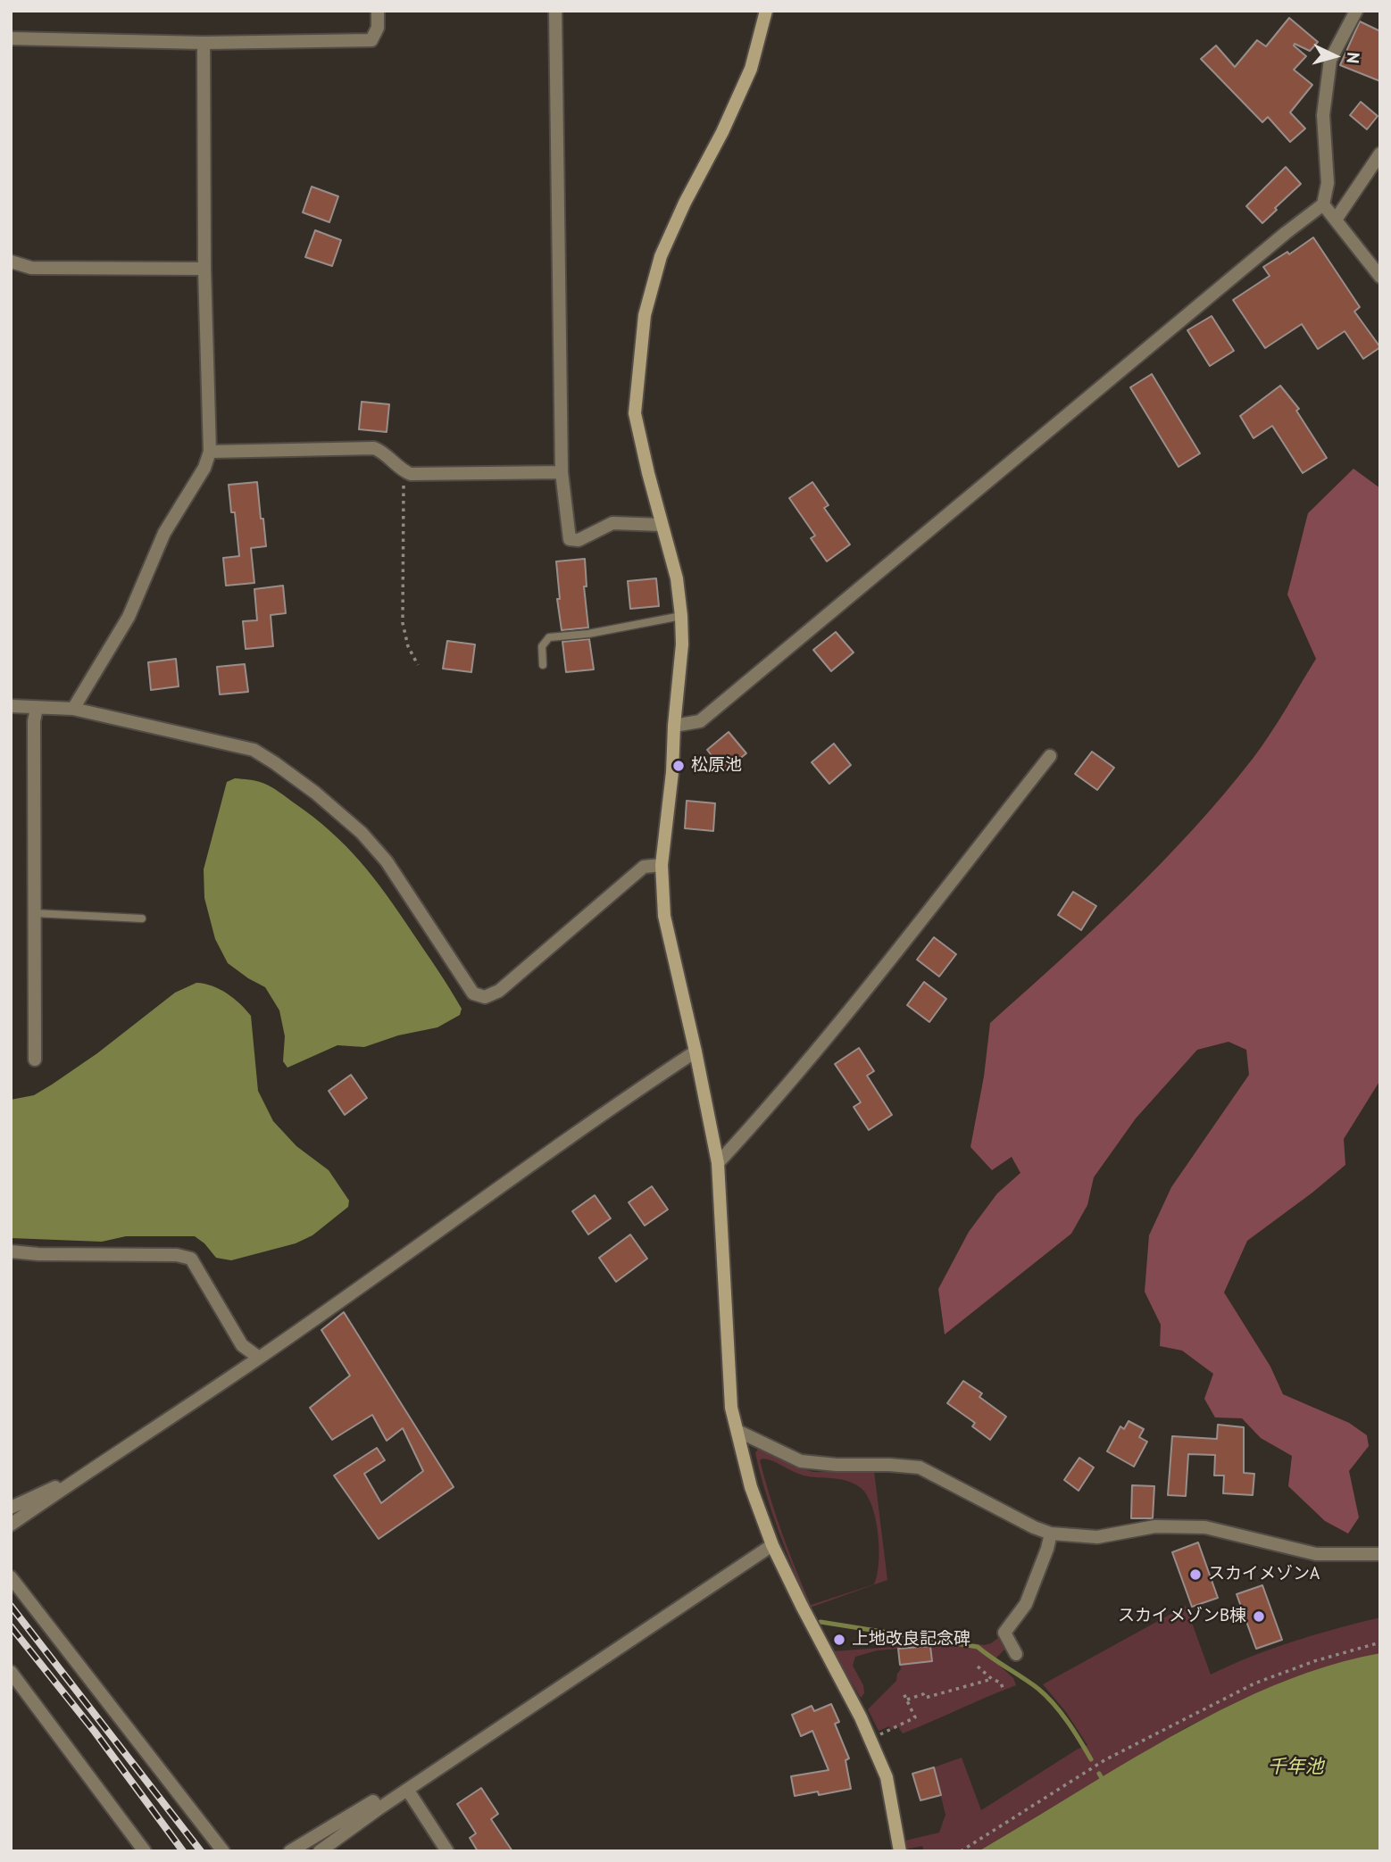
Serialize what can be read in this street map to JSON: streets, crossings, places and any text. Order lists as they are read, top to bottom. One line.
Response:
{"water":["千年池"],"places":["松原池","スカイメゾンA","スカイメゾンB棟","上地改良記念碑"],"north":"right"}
